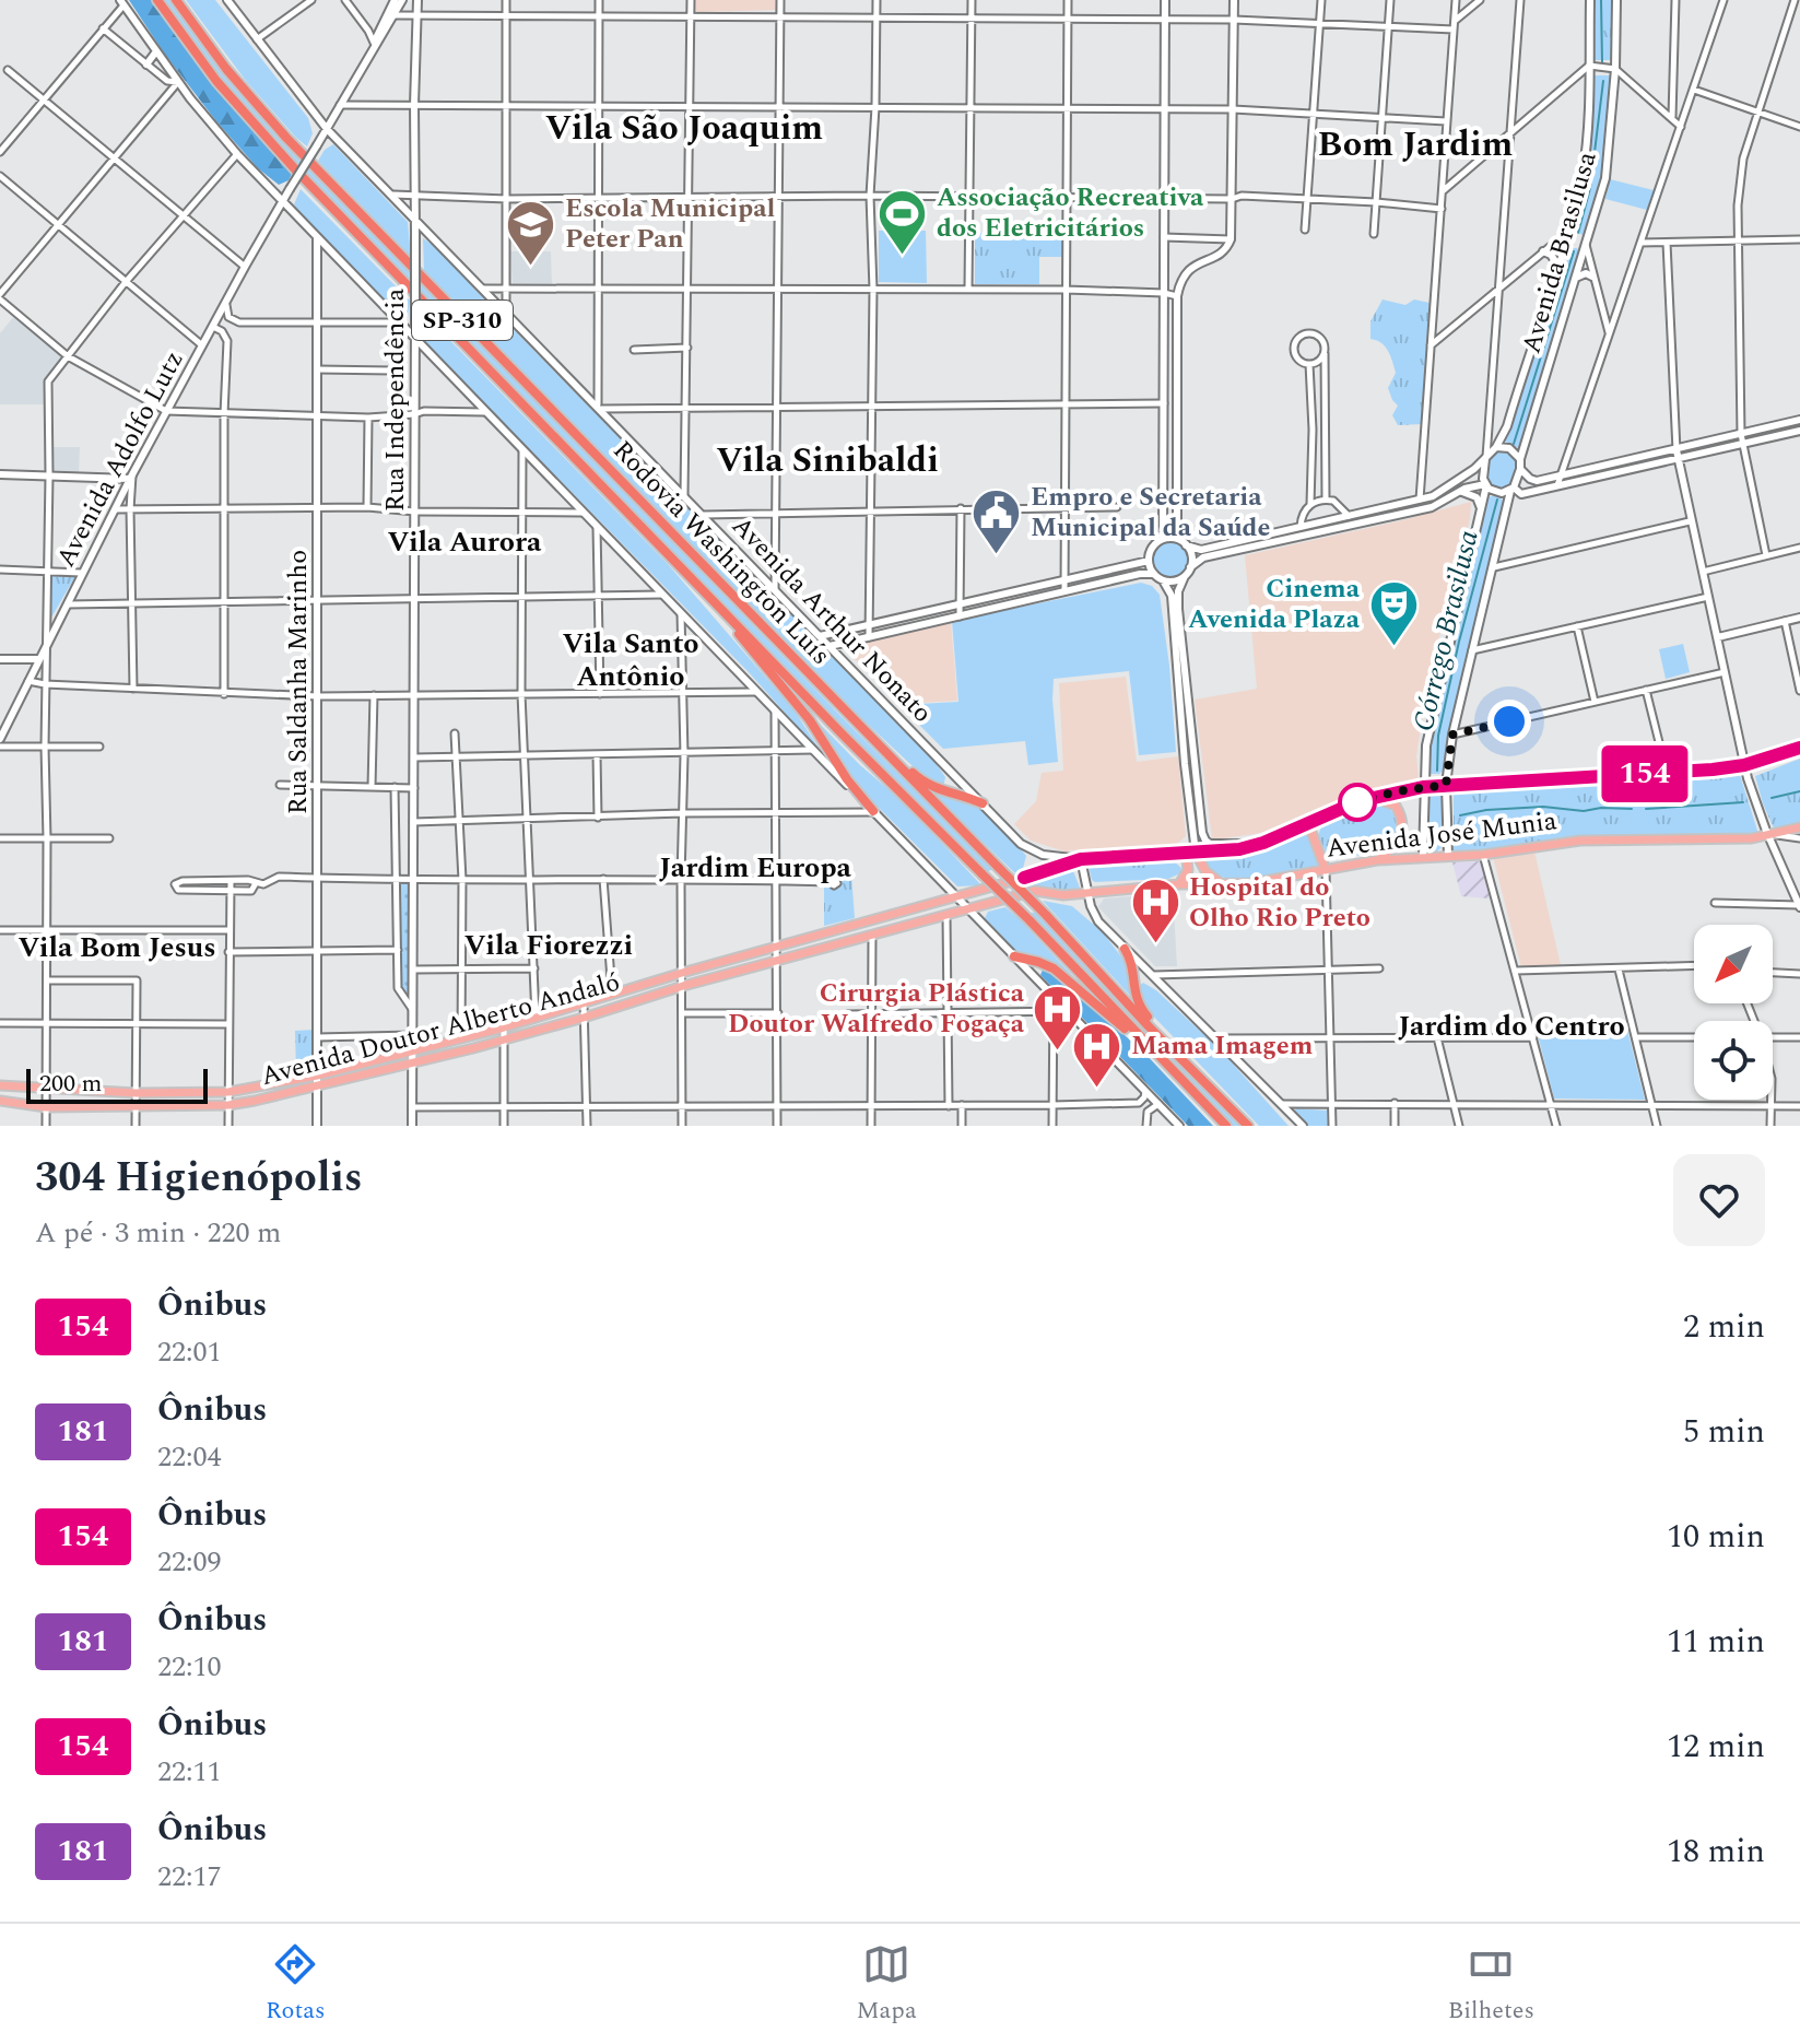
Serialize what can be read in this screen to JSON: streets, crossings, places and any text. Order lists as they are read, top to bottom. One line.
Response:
{"streets":{"highway":["SP-310","Rodovia Washington Luís"],"main road":["Avenida Brasilusa","Rua Independência","Avenida Adolfo Lutz","Avenida Arthur Nonato","Rua Saldanha Marinho","Avenida José Munia","Avenida Doutor Alberto Andaló"]},"crossings":[["Rua Independência","Avenida Arthur Nonato"],["Rua Independência","Avenida Doutor Alberto Andaló"],["Avenida Adolfo Lutz","Avenida Arthur Nonato"],["Avenida Arthur Nonato","Avenida José Munia"],["Rua Saldanha Marinho","Avenida Doutor Alberto Andaló"],["Avenida José Munia","Avenida Doutor Alberto Andaló"]],"districts":["Vila São Joaquim","Bom Jardim","Vila Sinibaldi","Vila Aurora","Vila Santo Antônio","Jardim Europa","Vila Fiorezzi","Vila Bom Jesus","Jardim do Centro"],"water":["Córrego Brasilusa"],"places":{"sports":["Associação Recreativa dos Eletricitários"],"school or university":["Escola Municipal Peter Pan"],"public building":["Empro e Secretaria Municipal da Saúde"],"theatre":["Cinema Avenida Plaza"],"hospital":["Hospital do Olho Rio Preto","Cirurgia Plástica Doutor Walfredo Fogaça","Mama Imagem"]},"lines":["bus line 154"],"scale_bar":"200 m","north":"bottom left","page":{"on_map":"154","scale":"200 m","heading":["304 Higienópolis","A pé · 3 min · 220 m"],"list":[{"mark":"154","name":"Ônibus","note":"22:01","value":"2 min"},{"mark":"181","name":"Ônibus","note":"22:04","value":"5 min"},{"mark":"154","name":"Ônibus","note":"22:09","value":"10 min"},{"mark":"181","name":"Ônibus","note":"22:10","value":"11 min"},{"mark":"154","name":"Ônibus","note":"22:11","value":"12 min"},{"mark":"181","name":"Ônibus","note":"22:17","value":"18 min"}],"tabs":["Rotas","Mapa","Bilhetes"]}}
